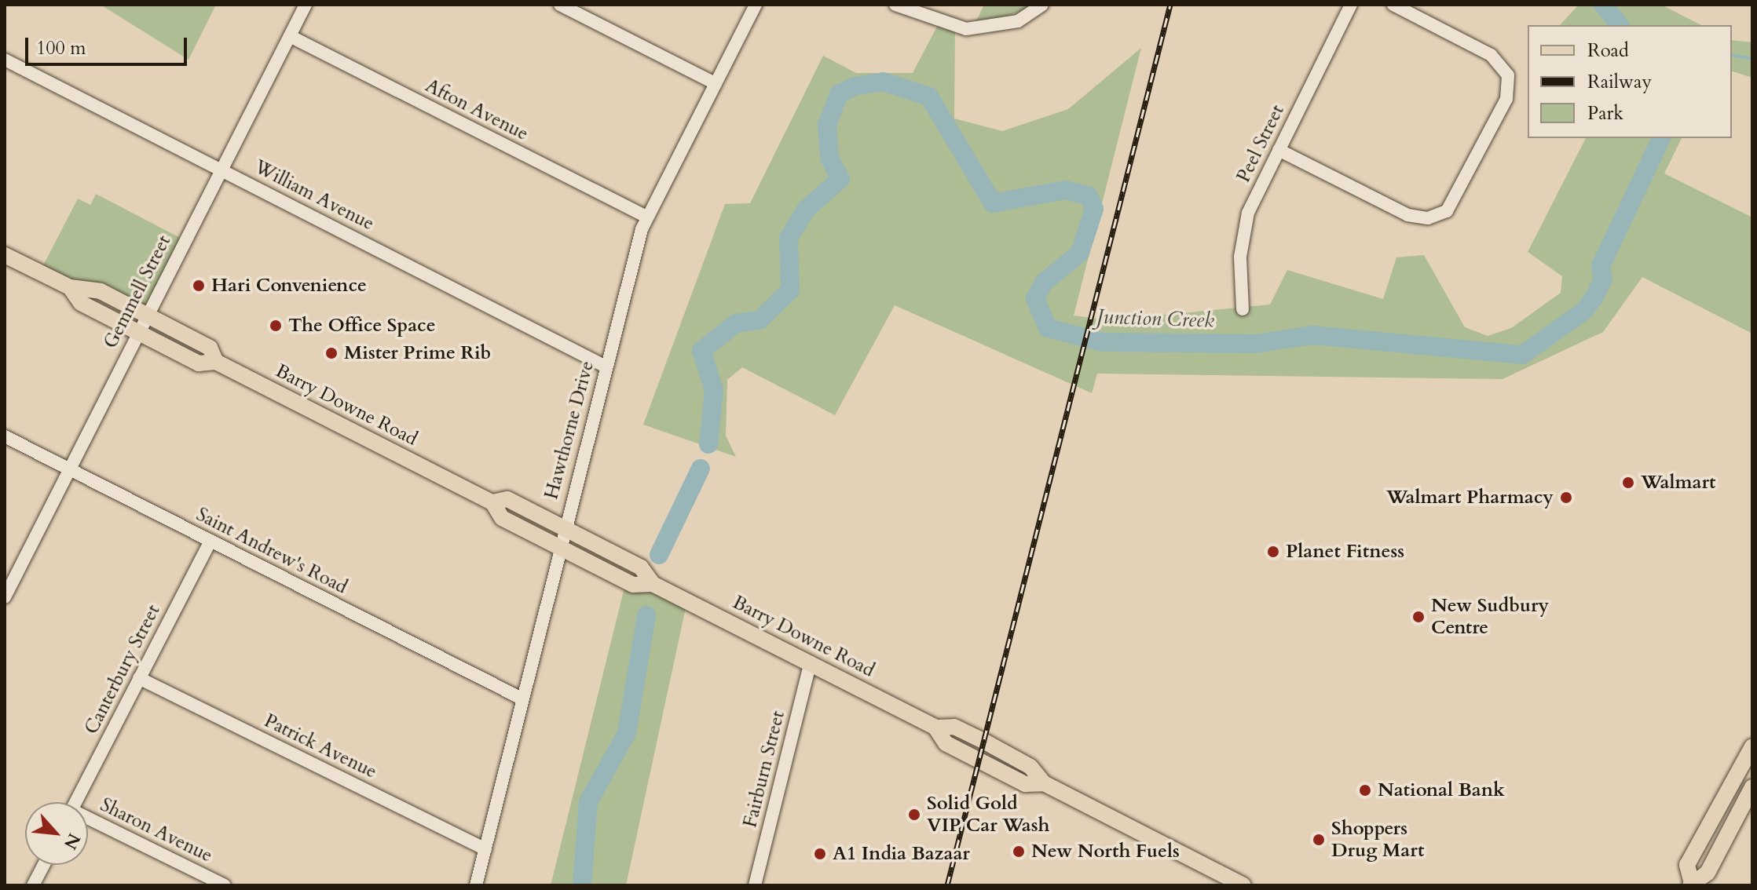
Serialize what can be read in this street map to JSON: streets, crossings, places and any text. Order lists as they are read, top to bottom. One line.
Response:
{"streets":{"main road":["Barry Downe Road"],"street":["Afton Avenue","Peel Street","William Avenue","Gemmell Street","Hawthorne Drive","Saint Andrew's Road","Canterbury Street","Patrick Avenue","Fairburn Street","Sharon Avenue"]},"crossings":[["Afton Avenue","Gemmell Street"],["Afton Avenue","Hawthorne Drive"],["William Avenue","Gemmell Street"],["William Avenue","Hawthorne Drive"],["Gemmell Street","Barry Downe Road"],["Gemmell Street","Saint Andrew's Road"],["Barry Downe Road","Hawthorne Drive"],["Barry Downe Road","Fairburn Street"],["Hawthorne Drive","Saint Andrew's Road"],["Hawthorne Drive","Patrick Avenue"],["Saint Andrew's Road","Canterbury Street"],["Canterbury Street","Patrick Avenue"]],"water":["Junction Creek"],"places":["Hari Convenience","The Office Space","Mister Prime Rib","Walmart","Walmart Pharmacy","Planet Fitness","New Sudbury Centre","National Bank","Solid Gold VIP Car Wash","Shoppers Drug Mart","New North Fuels","A1 India Bazaar"],"legend":["Road","Railway","Park"],"scale_bar":"100 m","north":"bottom right"}
